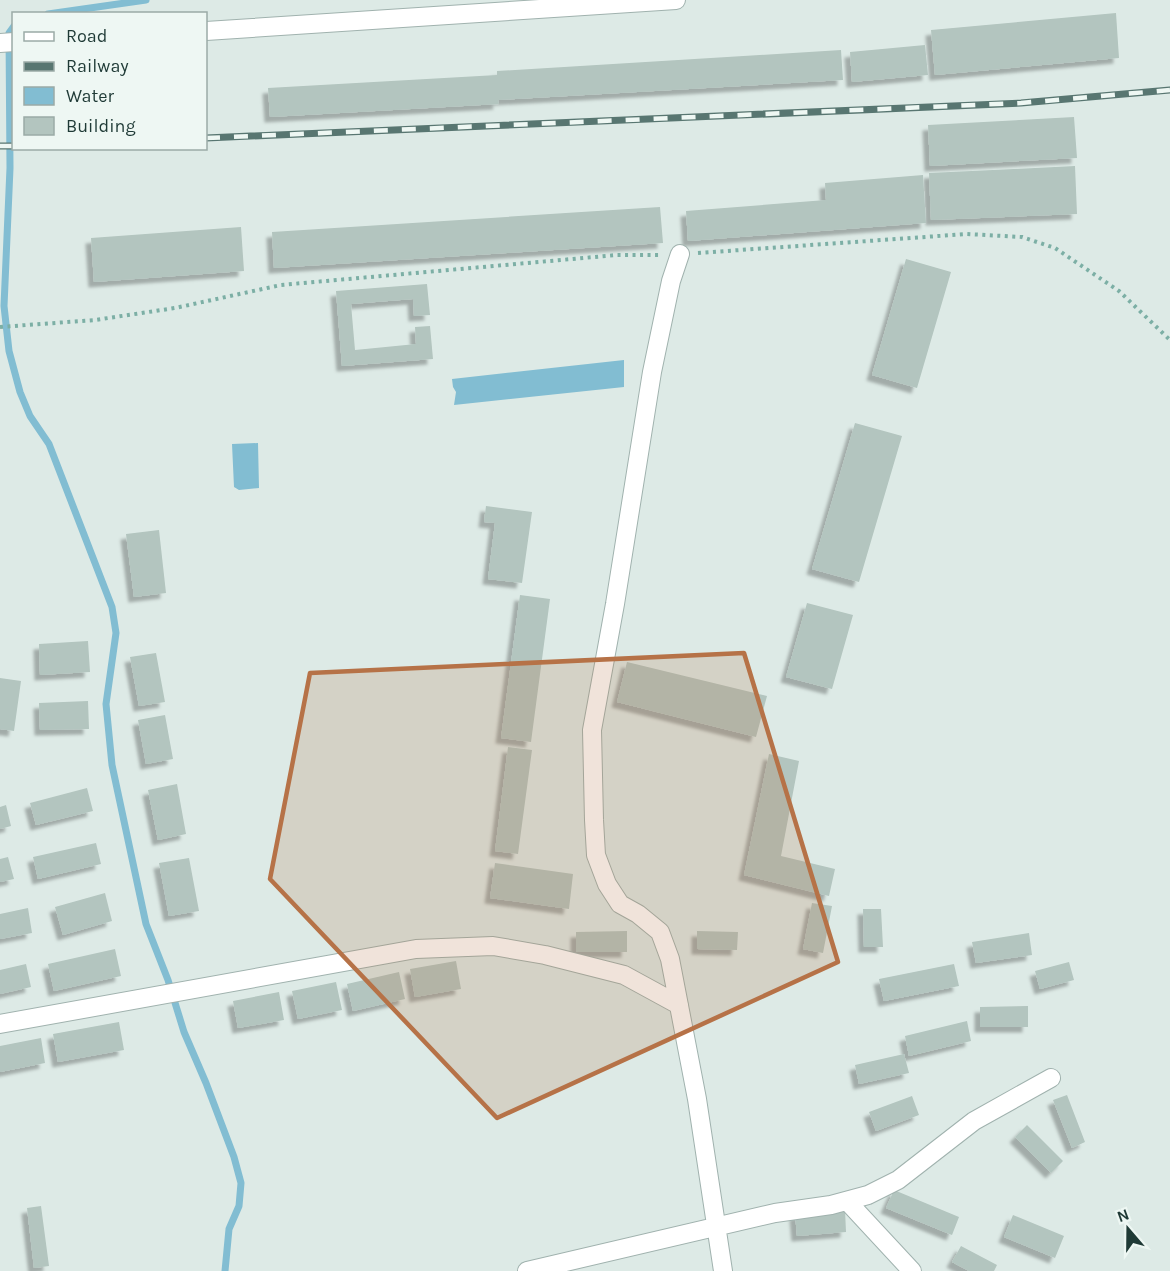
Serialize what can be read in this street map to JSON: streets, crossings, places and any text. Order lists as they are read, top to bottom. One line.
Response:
{"legend":["Road","Railway","Water","Building"],"north":"top"}
